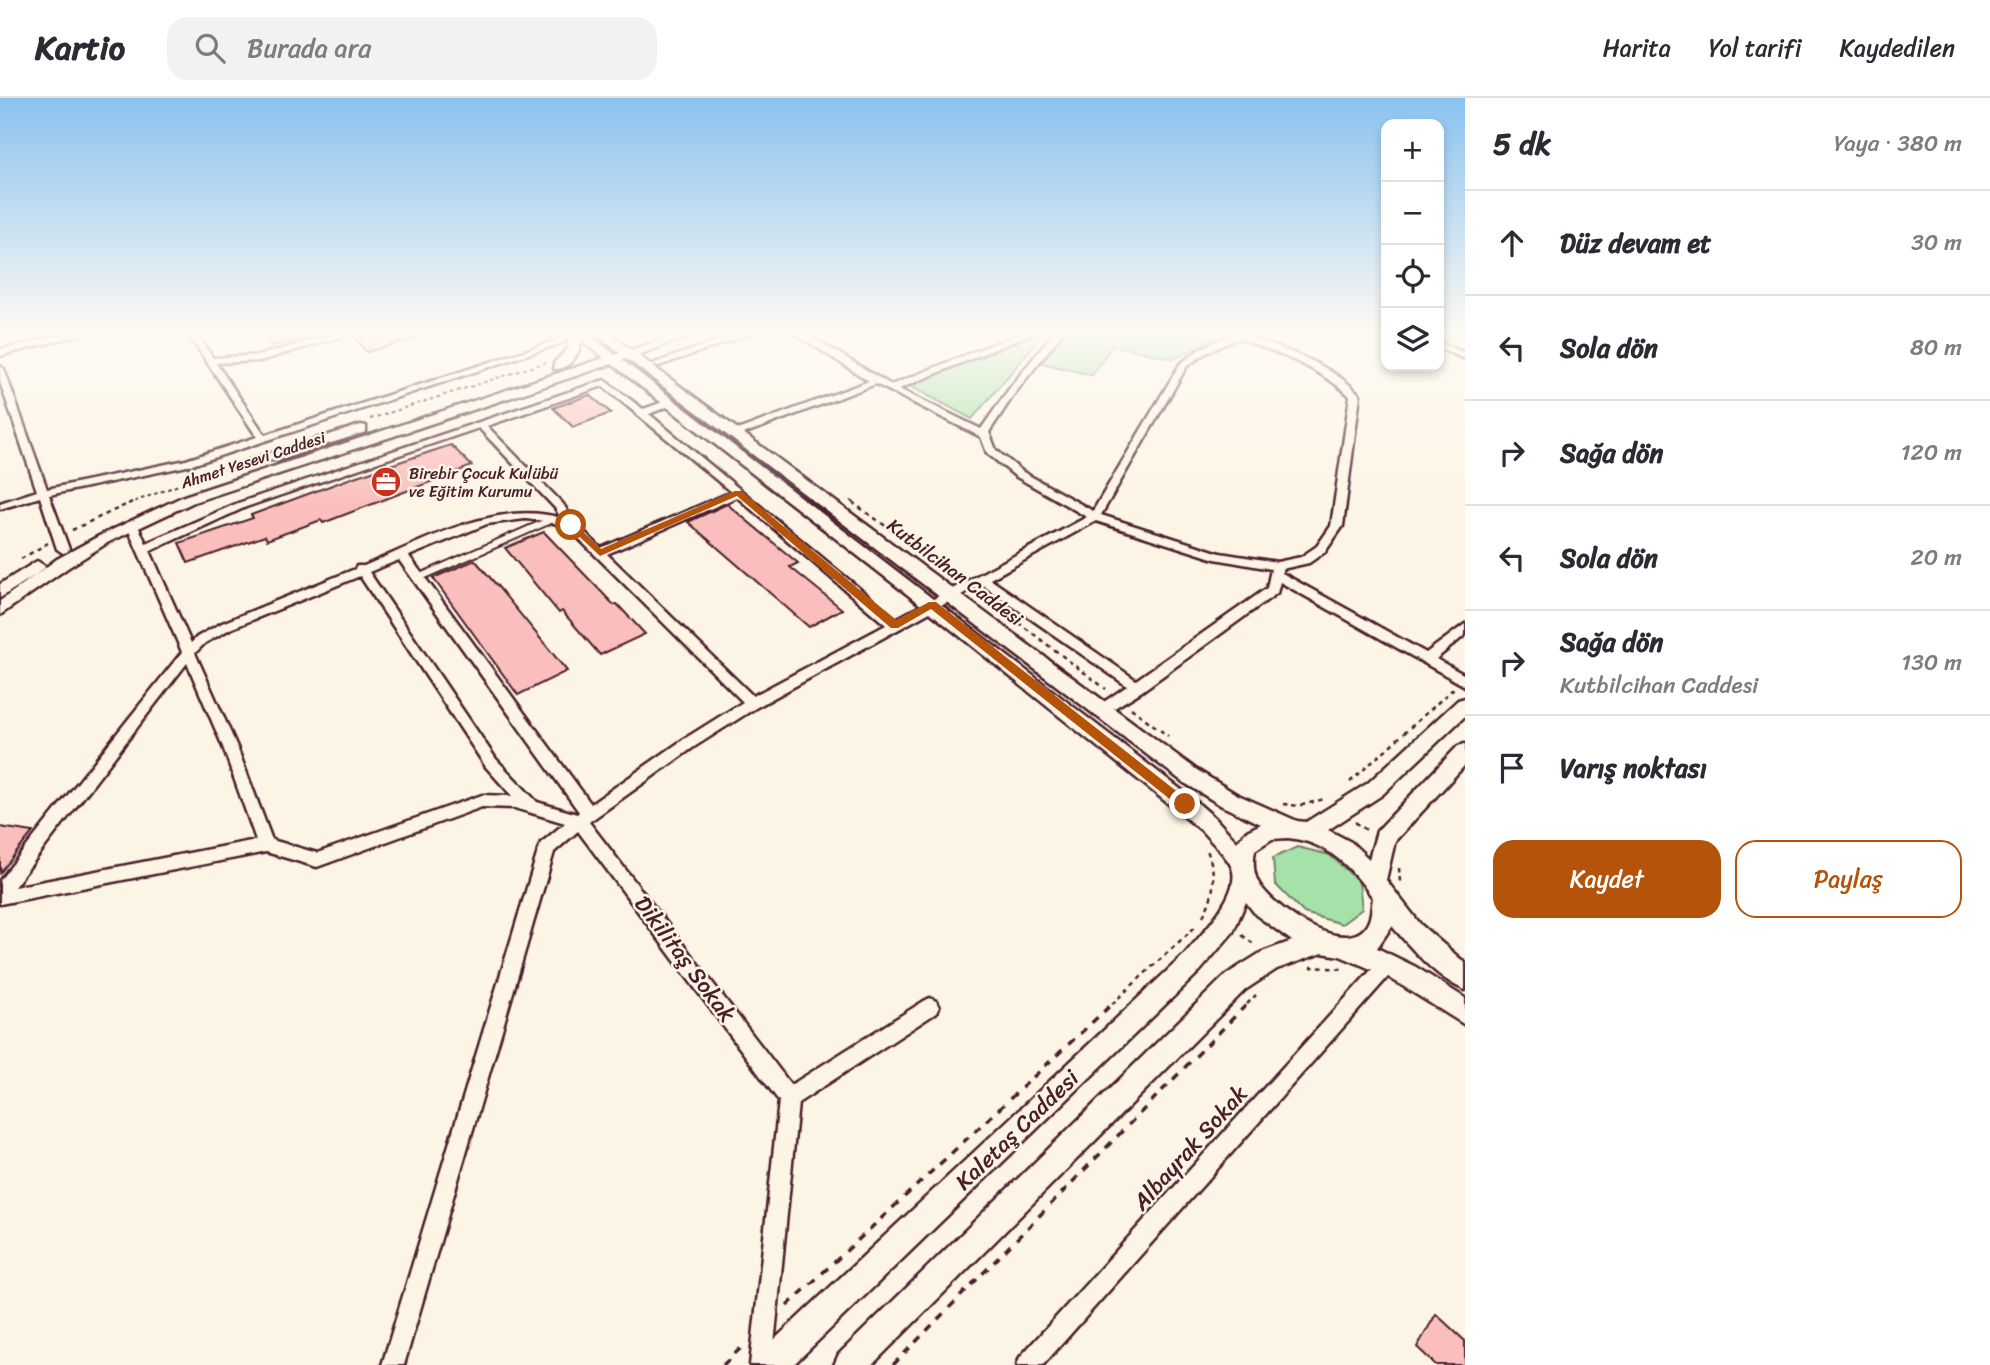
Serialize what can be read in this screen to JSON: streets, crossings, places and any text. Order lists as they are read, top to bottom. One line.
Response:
{"streets":{"street":["Ahmet Yesevi Caddesi","Kutbilcihan Caddesi","Dikilitaş Sokak","Kaletaş Caddesi","Albayrak Sokak"]},"crossings":[["Kutbilcihan Caddesi","Kaletaş Caddesi"]],"places":{"office":["Birebir Çocuk Kulübü ve Eğitim Kurumu"]},"page":{"header":"Kartio","search":"Burada ara","nav":["Harita","Yol tarifi","Kaydedilen"],"heading":["5 dk","Yaya · 380 m"],"map_buttons":["+","−"],"list":[["Düz devam et","30 m"],["Sola dön","80 m"],["Sağa dön","120 m"],["Sola dön","20 m"],["Sağa dön","Kutbilcihan Caddesi","130 m"],"Varış noktası"],"buttons":["Kaydet","Paylaş"]}}
